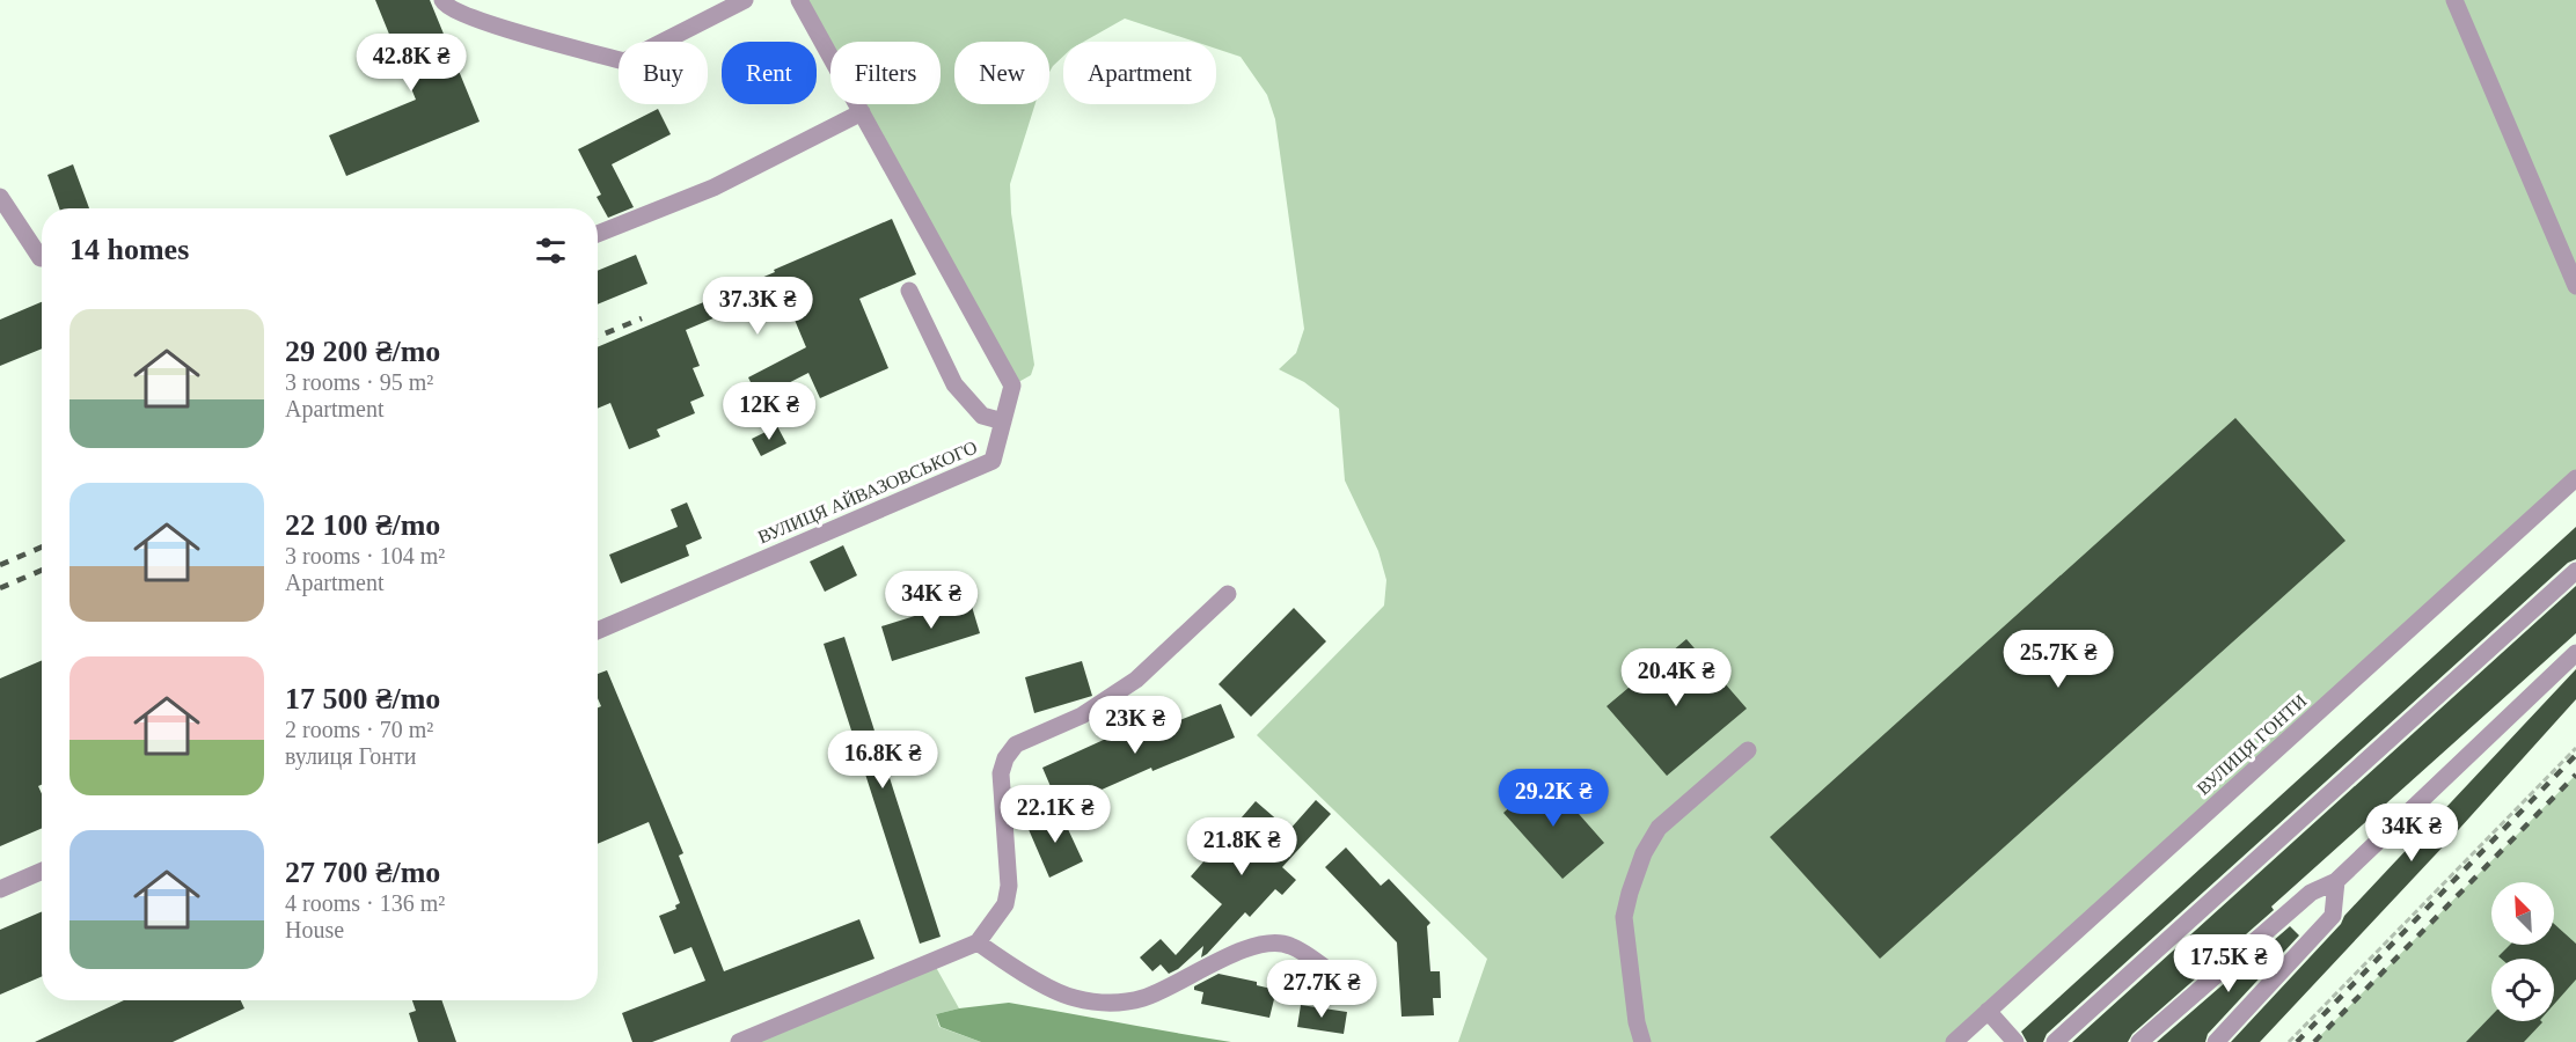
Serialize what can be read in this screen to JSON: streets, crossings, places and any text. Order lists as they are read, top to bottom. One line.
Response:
{"streets":{"street":["ВУЛИЦЯ АЙВАЗОВСЬКОГО","ВУЛИЦЯ ГОНТИ"]},"north":"top left","page":{"price":["42.8K ₴","37.3K ₴","12K ₴","34K ₴","25.7K ₴","20.4K ₴","23K ₴","16.8K ₴","29.2K ₴","22.1K ₴","34K ₴","21.8K ₴","17.5K ₴","27.7K ₴"],"chip":["Buy","Rent","Filters","New","Apartment"],"heading":"14 homes","list":[{"name":"29 200 ₴/mo","note":"3 rooms · 95 m² · Apartment"},{"name":"22 100 ₴/mo","note":"3 rooms · 104 m² · Apartment"},{"name":"17 500 ₴/mo","note":"2 rooms · 70 m² · вулиця Гонти"},{"name":"27 700 ₴/mo","note":"4 rooms · 136 m² · House"}]}}
